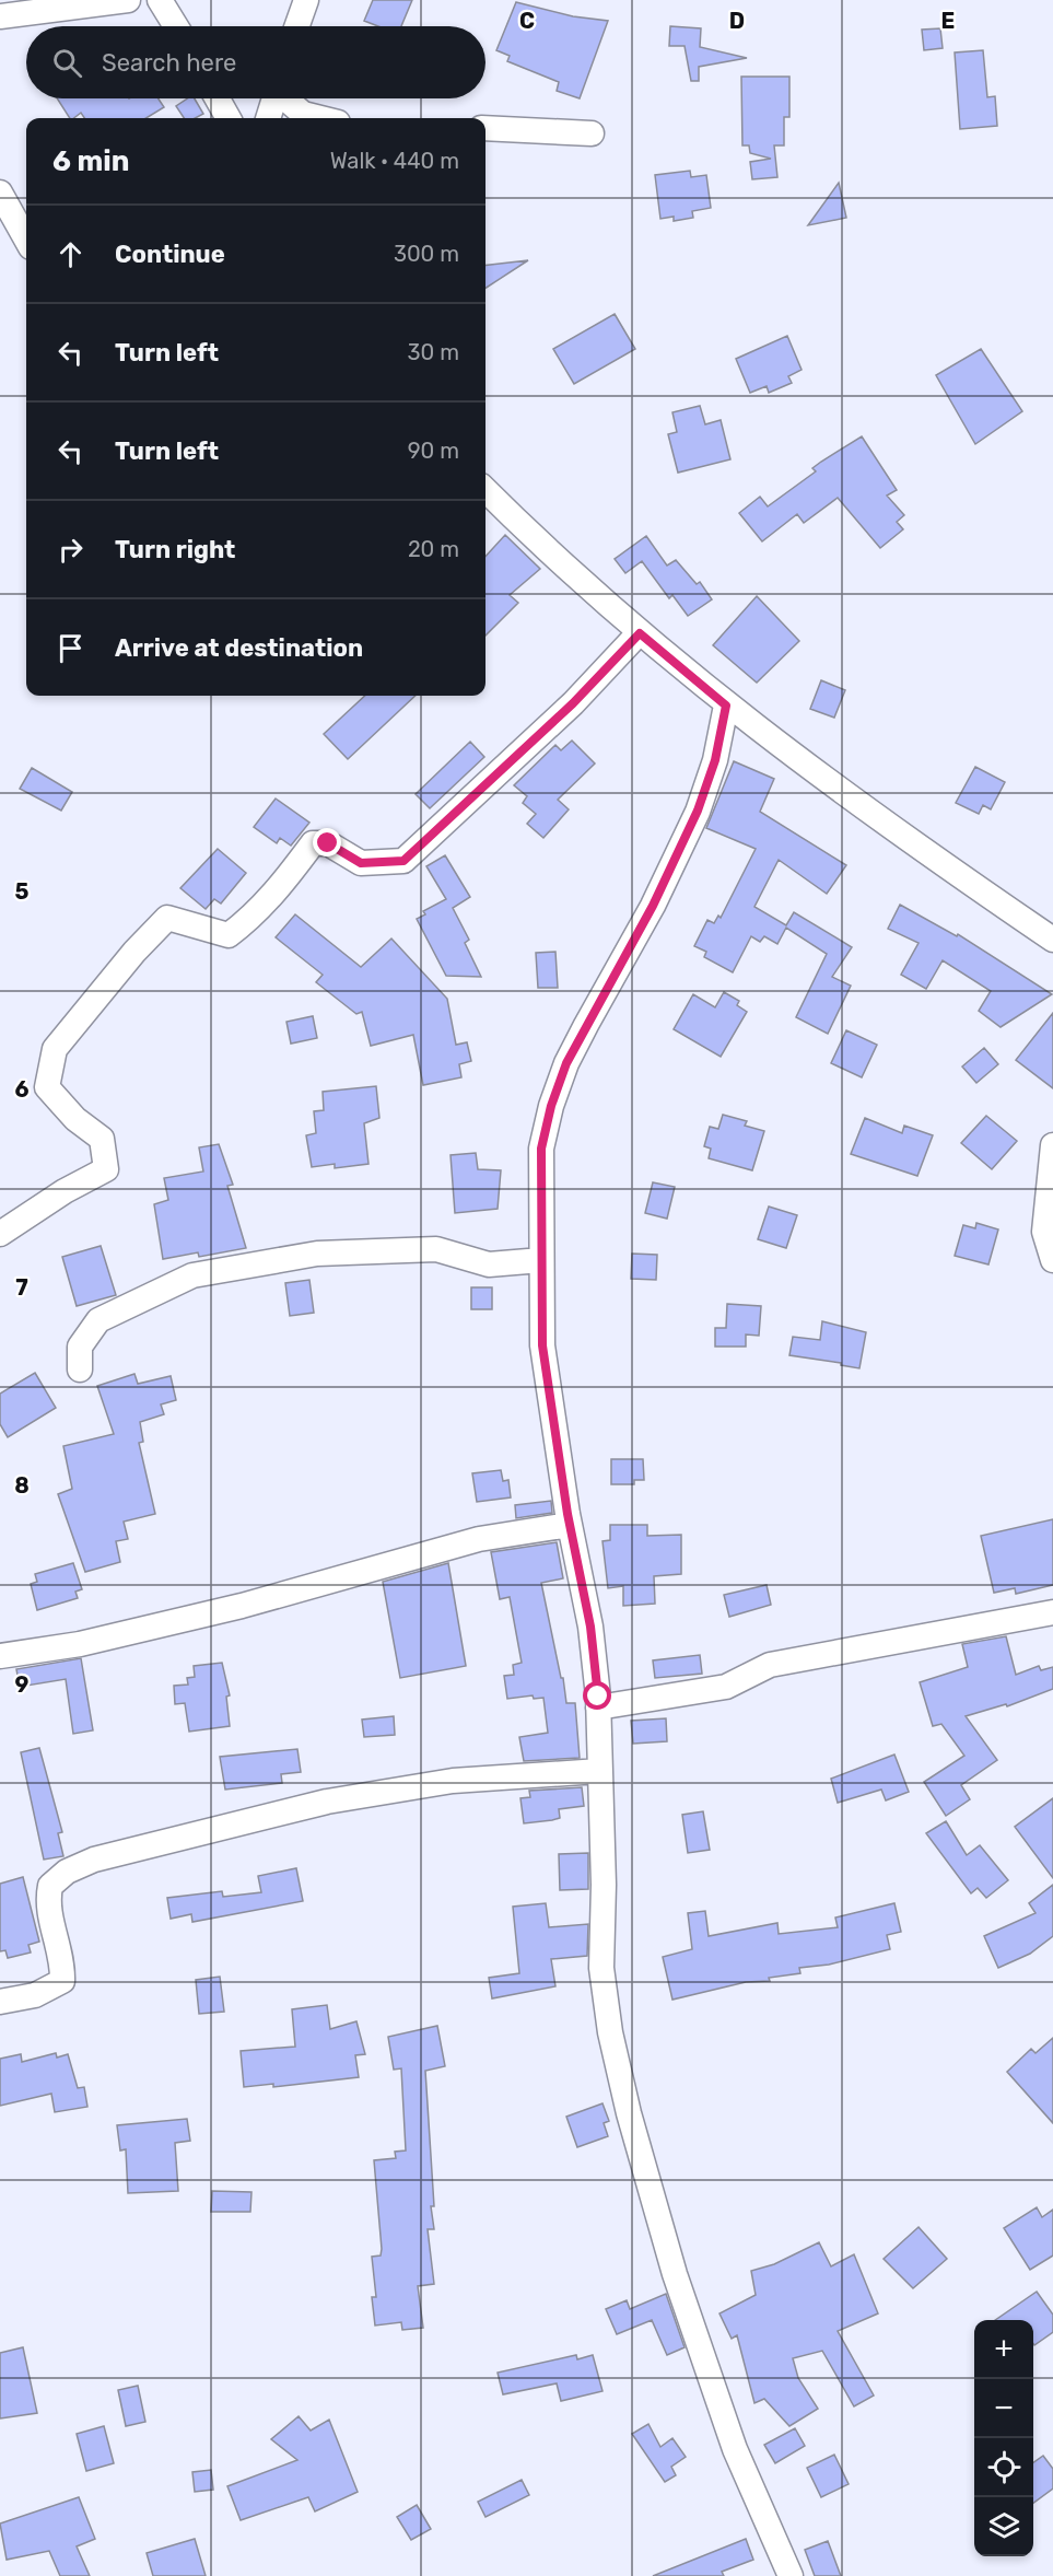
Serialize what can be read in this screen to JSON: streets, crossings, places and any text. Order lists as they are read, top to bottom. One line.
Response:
{"page":{"search":"Search here","heading":["6 min","Walk · 440 m"],"list":[["Continue","300 m"],["Turn left","30 m"],["Turn left","90 m"],["Turn right","20 m"],"Arrive at destination"],"map_buttons":["+","−"]},"grid":{"columns":["C","D","E"],"rows":["5","6","7","8","9"]}}
